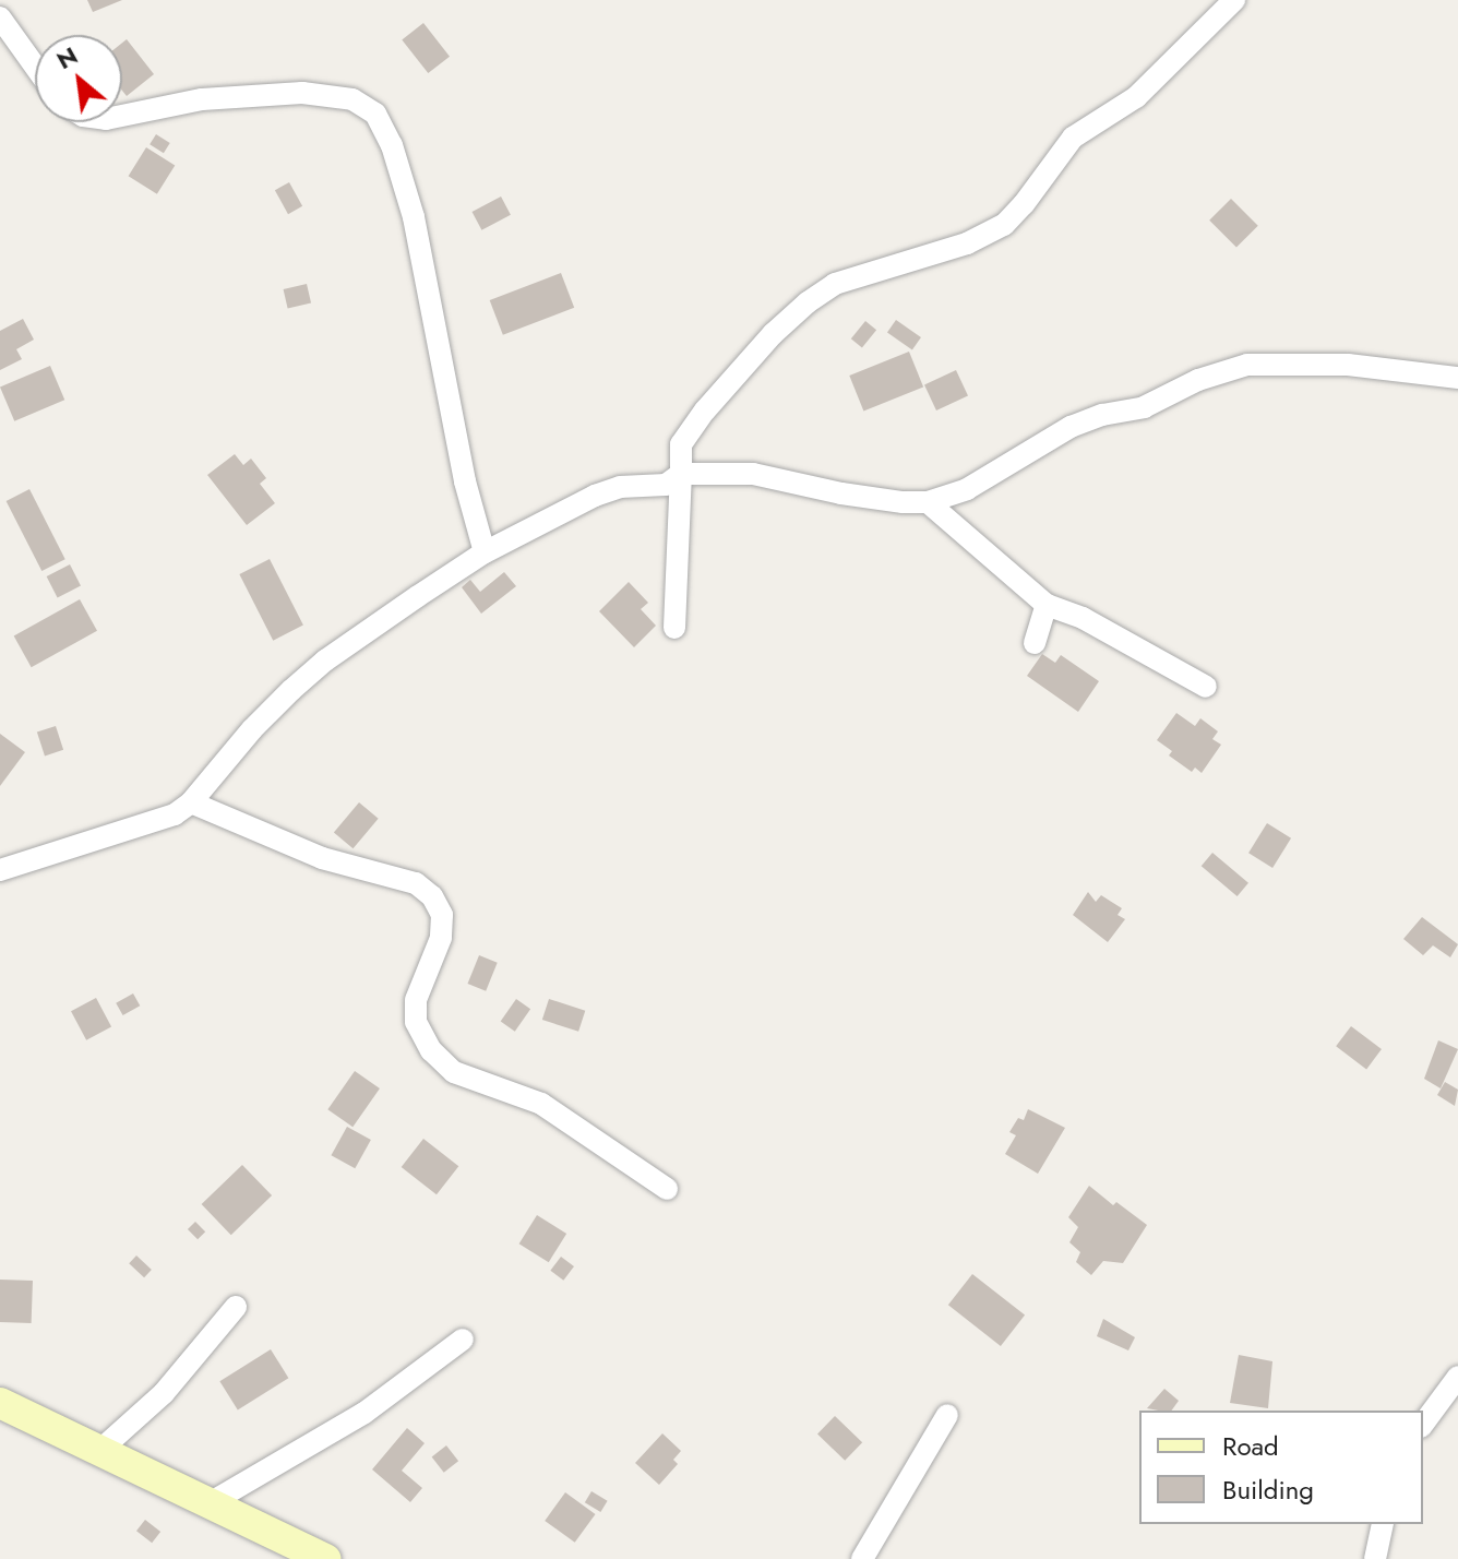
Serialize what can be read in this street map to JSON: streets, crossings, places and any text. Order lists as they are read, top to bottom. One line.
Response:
{"legend":["Road","Building"],"north":"top left"}
